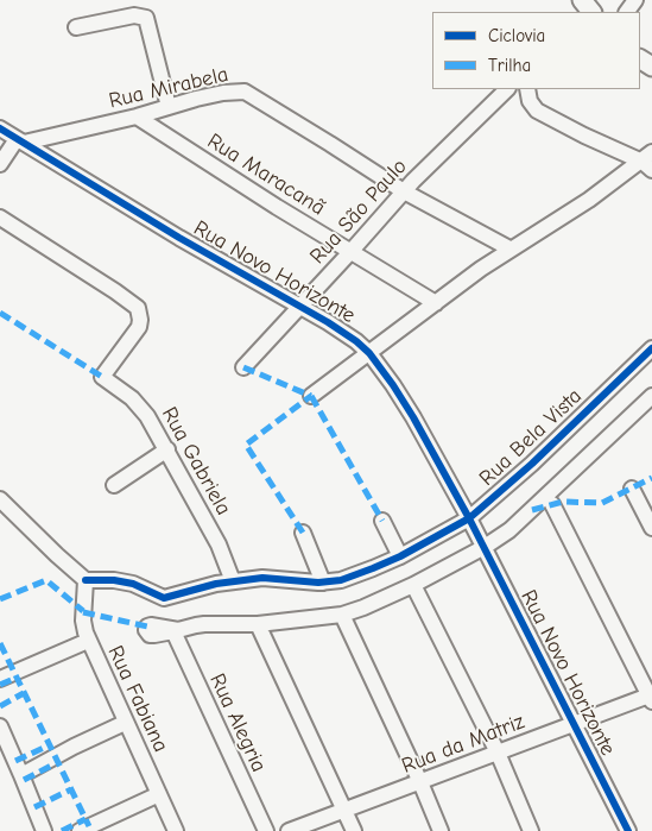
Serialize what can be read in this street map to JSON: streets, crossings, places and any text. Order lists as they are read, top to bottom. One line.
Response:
{"streets":{"street":["Rua Mirabela","Rua Maracanã","Rua São Paulo","Rua Novo Horizonte","Rua Bela Vista","Rua Gabriela","Rua Fabiana","Rua Alegria","Rua da Matriz"]},"crossings":[["Rua Mirabela","Rua Maracanã"],["Rua Mirabela","Rua São Paulo"],["Rua Mirabela","Rua Novo Horizonte"],["Rua Maracanã","Rua São Paulo"],["Rua São Paulo","Rua Novo Horizonte"],["Rua Novo Horizonte","Rua Bela Vista"],["Rua Novo Horizonte","Rua da Matriz"],["Rua Bela Vista","Rua Gabriela"],["Rua Bela Vista","Rua Fabiana"]],"legend":["Ciclovia","Trilha"]}
